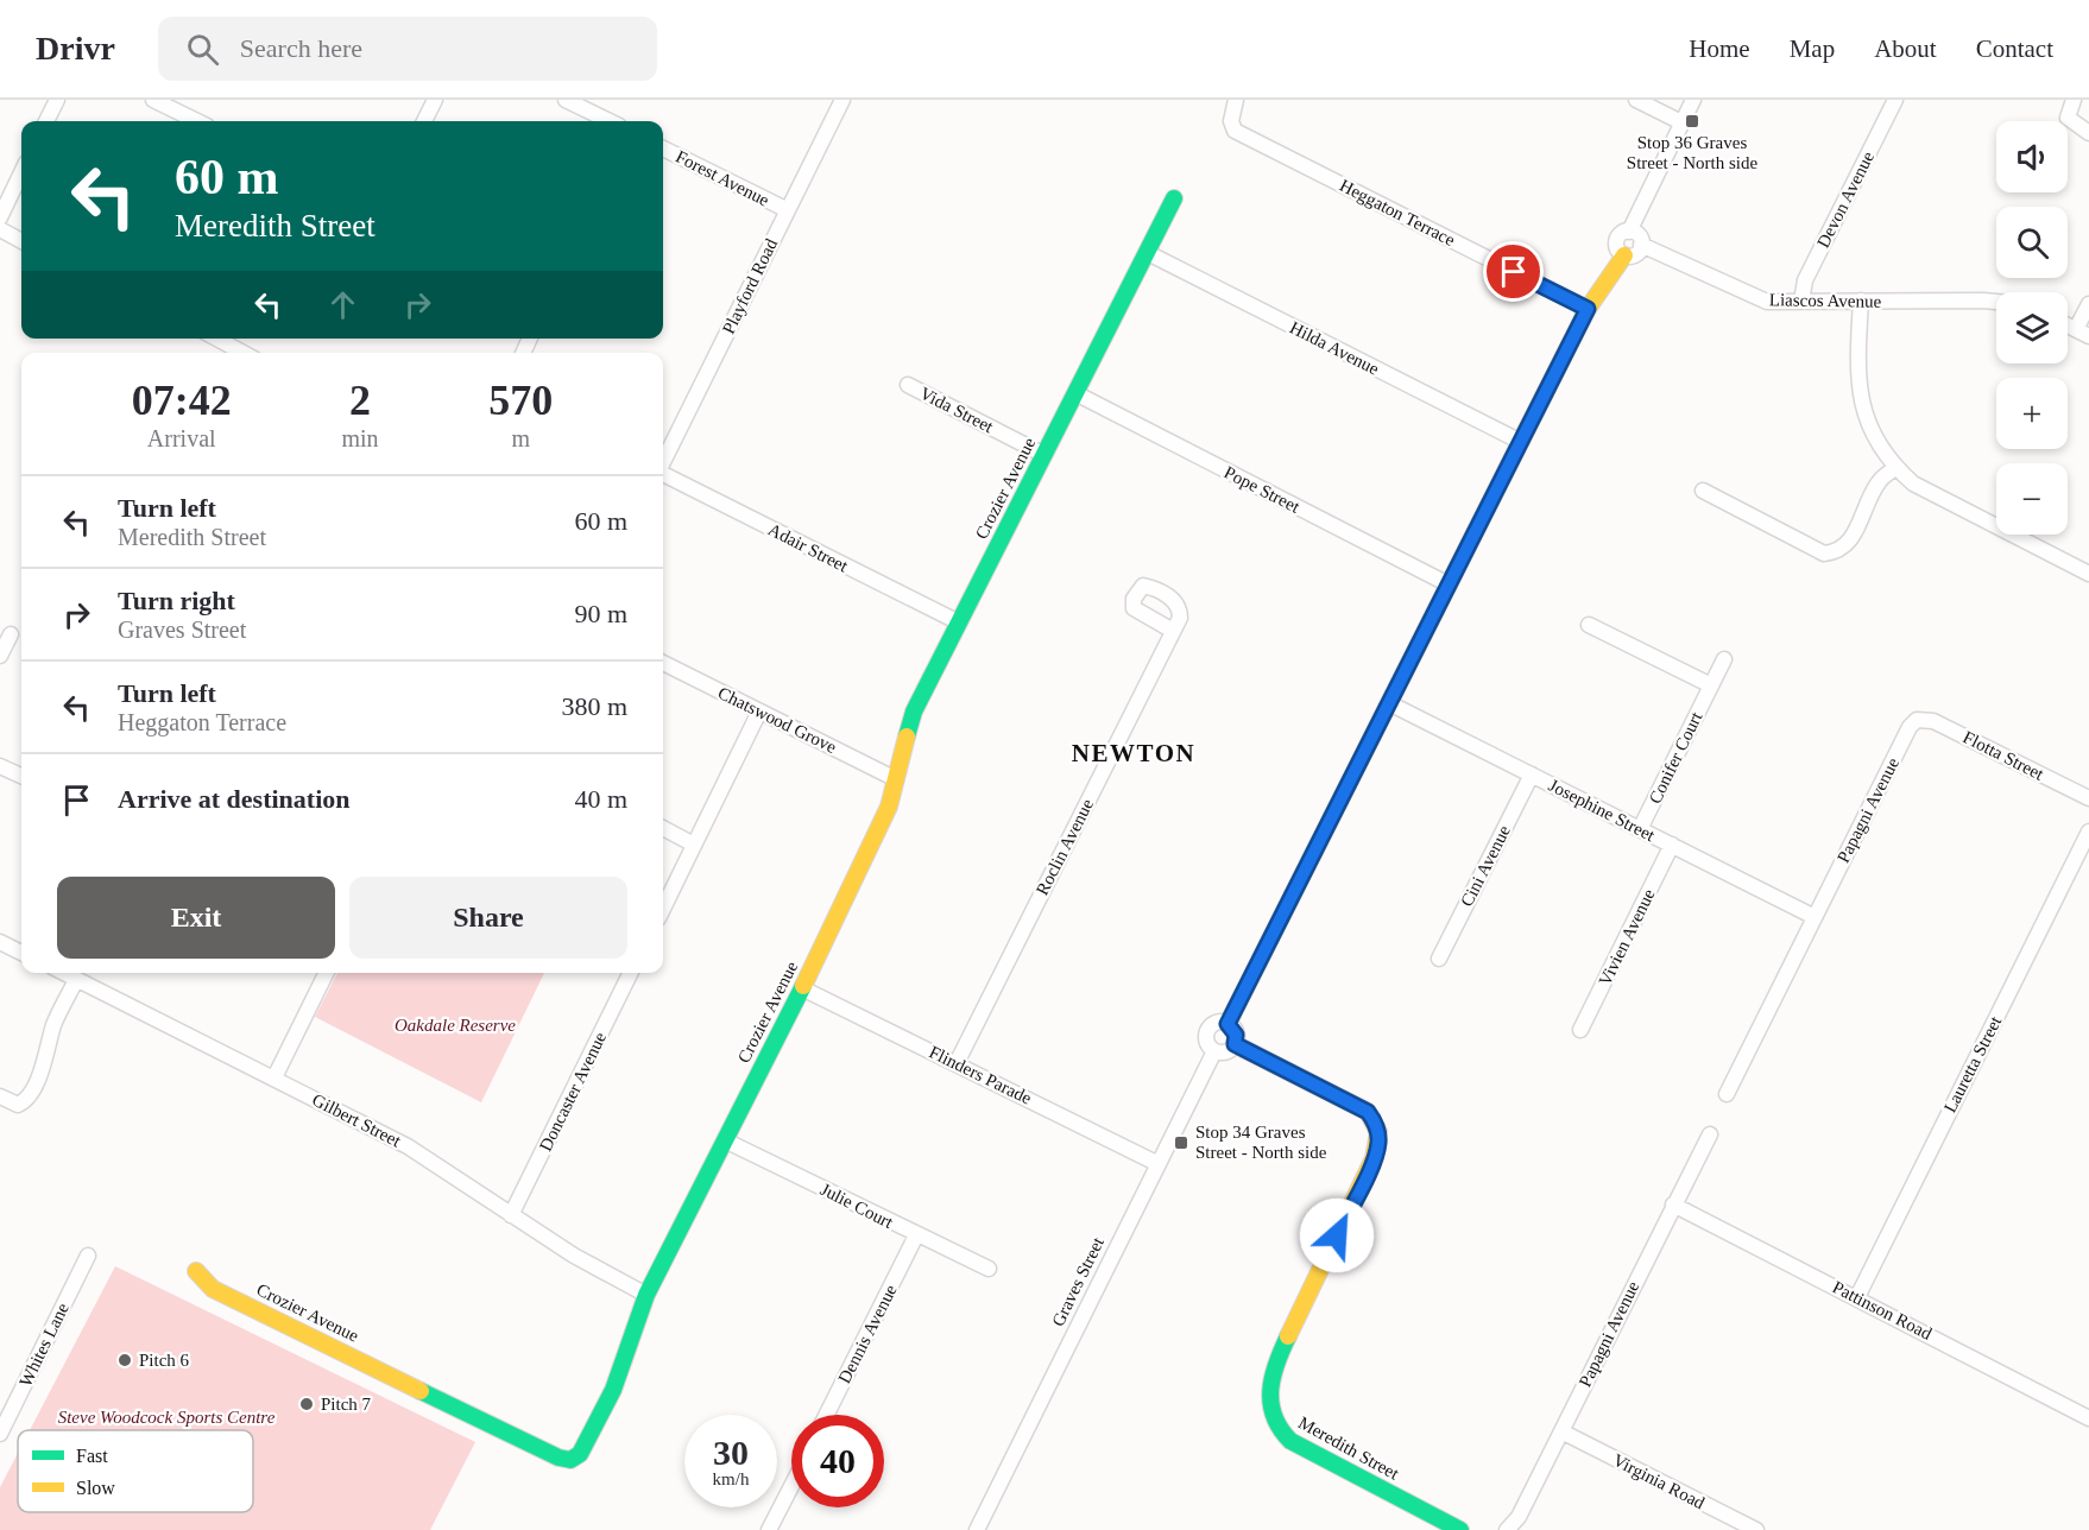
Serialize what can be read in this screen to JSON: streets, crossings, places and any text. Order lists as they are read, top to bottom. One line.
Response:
{"streets":{"street":["Forest Avenue","Devon Avenue","Heggaton Terrace","Playford Road","Liascos Avenue","Hilda Avenue","Vida Street","Crozier Avenue","Pope Street","Adair Street","Chatswood Grove","Flotta Street","Conifer Court","Josephine Street","Papagni Avenue","Roclin Avenue","Cini Avenue","Vivien Avenue","Lauretta Street","Flinders Parade","Doncaster Avenue","Gilbert Street","Julie Court","Graves Street","Pattinson Road","Dennis Avenue","Whites Lane","Meredith Street","Virginia Road"]},"crossings":[["Forest Avenue","Playford Road"],["Devon Avenue","Liascos Avenue"],["Hilda Avenue","Crozier Avenue"],["Vida Street","Crozier Avenue"],["Crozier Avenue","Pope Street"],["Crozier Avenue","Adair Street"],["Crozier Avenue","Chatswood Grove"],["Crozier Avenue","Flinders Parade"],["Crozier Avenue","Gilbert Street"],["Crozier Avenue","Julie Court"],["Flotta Street","Papagni Avenue"],["Conifer Court","Josephine Street"],["Josephine Street","Papagni Avenue"],["Josephine Street","Cini Avenue"],["Josephine Street","Vivien Avenue"],["Papagni Avenue","Pattinson Road"],["Papagni Avenue","Virginia Road"],["Roclin Avenue","Flinders Parade"],["Lauretta Street","Pattinson Road"],["Flinders Parade","Graves Street"],["Doncaster Avenue","Gilbert Street"],["Julie Court","Dennis Avenue"],["Graves Street","Meredith Street"]],"districts":["NEWTON"],"parks":["Oakdale Reserve","Steve Woodcock Sports Centre"],"places":{"transit":["Stop 36 Graves Street - North side","Stop 34 Graves Street - North side"],"other":["Pitch 6","Pitch 7"]},"legend":["Fast","Slow"],"page":{"header":"Drivr","search":"Search here","nav":["Home","Map","About","Contact"],"map_buttons":["+","−"],"turn":["60 m","Meredith Street"],"eta":["07:42","Arrival","2","min","570","m"],"list":[{"name":"Turn left","note":"Meredith Street","value":"60 m"},{"name":"Turn right","note":"Graves Street","value":"90 m"},{"name":"Turn left","note":"Heggaton Terrace","value":"380 m"},{"name":"Arrive at destination","value":"40 m"}],"buttons":["Exit","Share"],"speed":"30 km/h","limit":"40"}}
